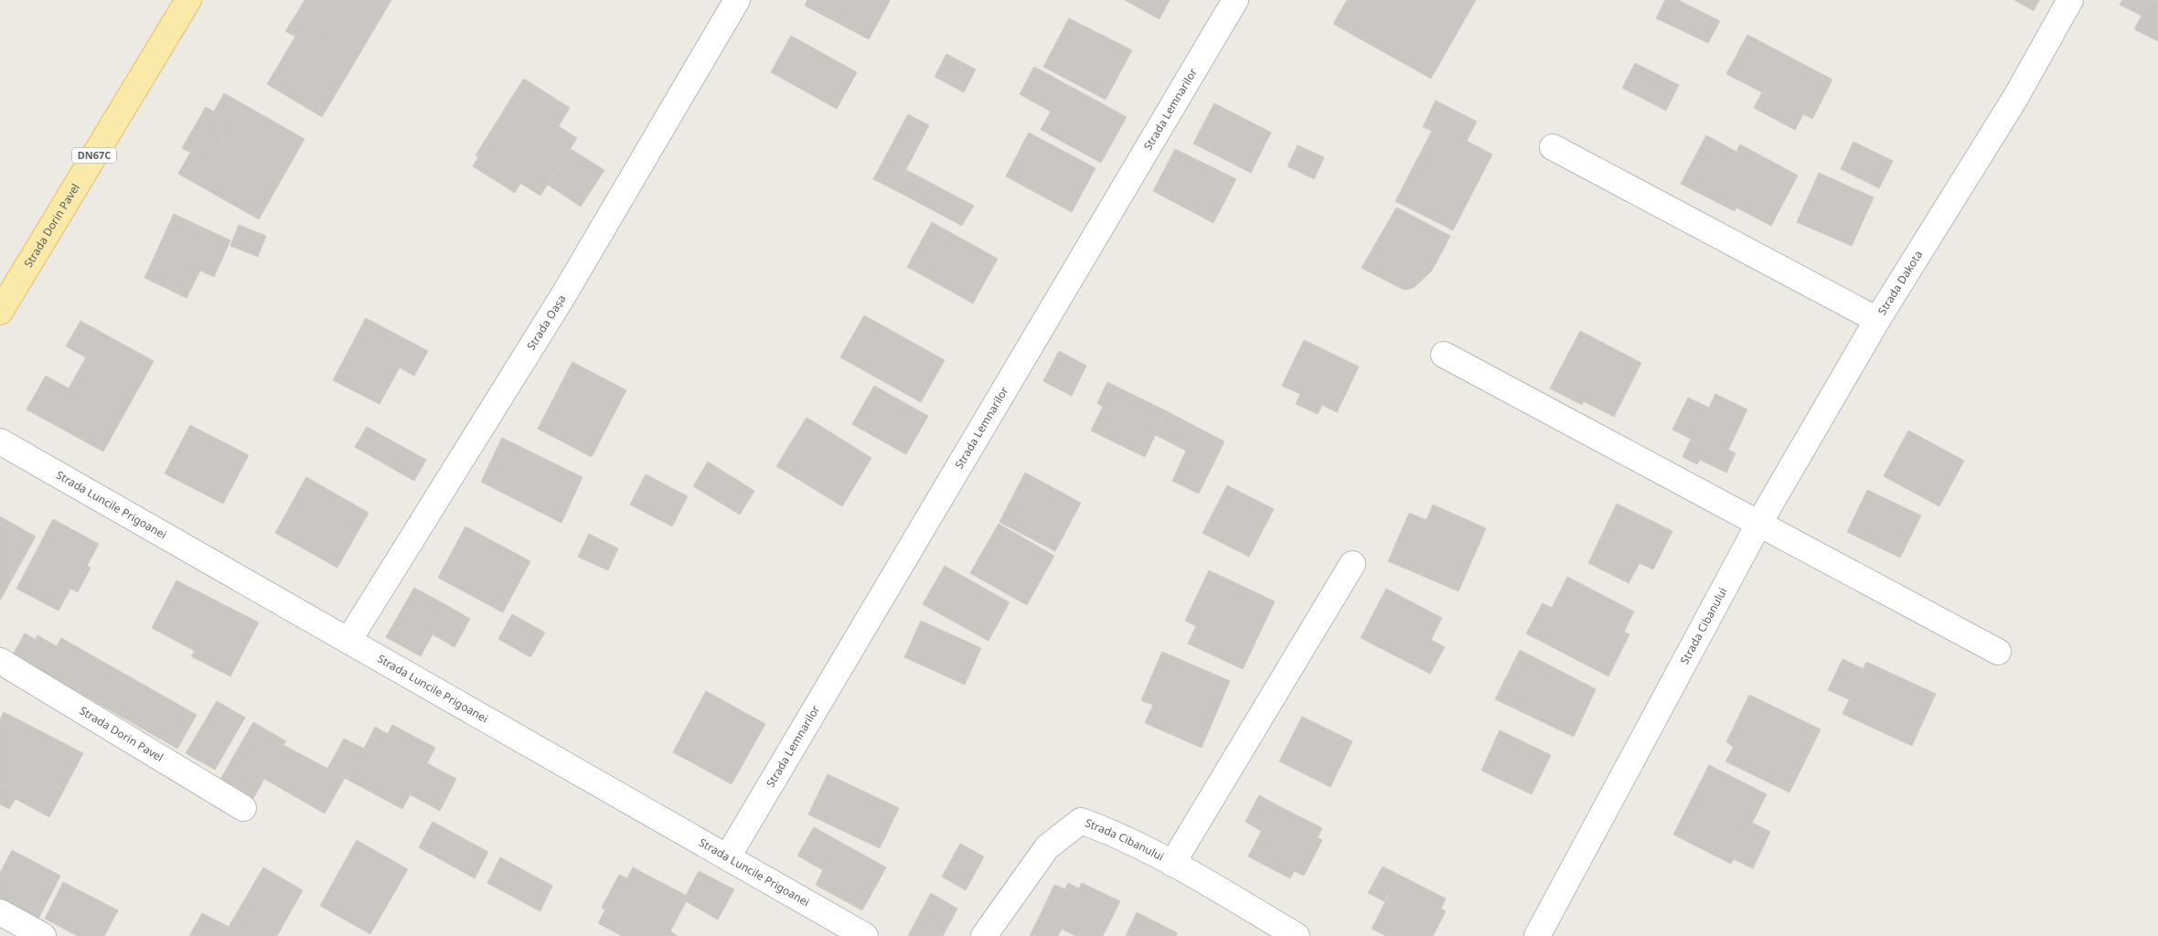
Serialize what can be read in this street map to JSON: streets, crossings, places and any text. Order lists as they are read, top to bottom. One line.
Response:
{"streets":{"main road":["DN67C","Strada Dorin Pavel"],"street":["Strada Lemnarilor","Strada Dakota","Strada Oașa","Strada Luncile Prigoanei","Strada Cibanului"]},"crossings":[["Strada Lemnarilor","Strada Luncile Prigoanei"],["Strada Dakota","Strada Cibanului"],["Strada Oașa","Strada Luncile Prigoanei"]]}
